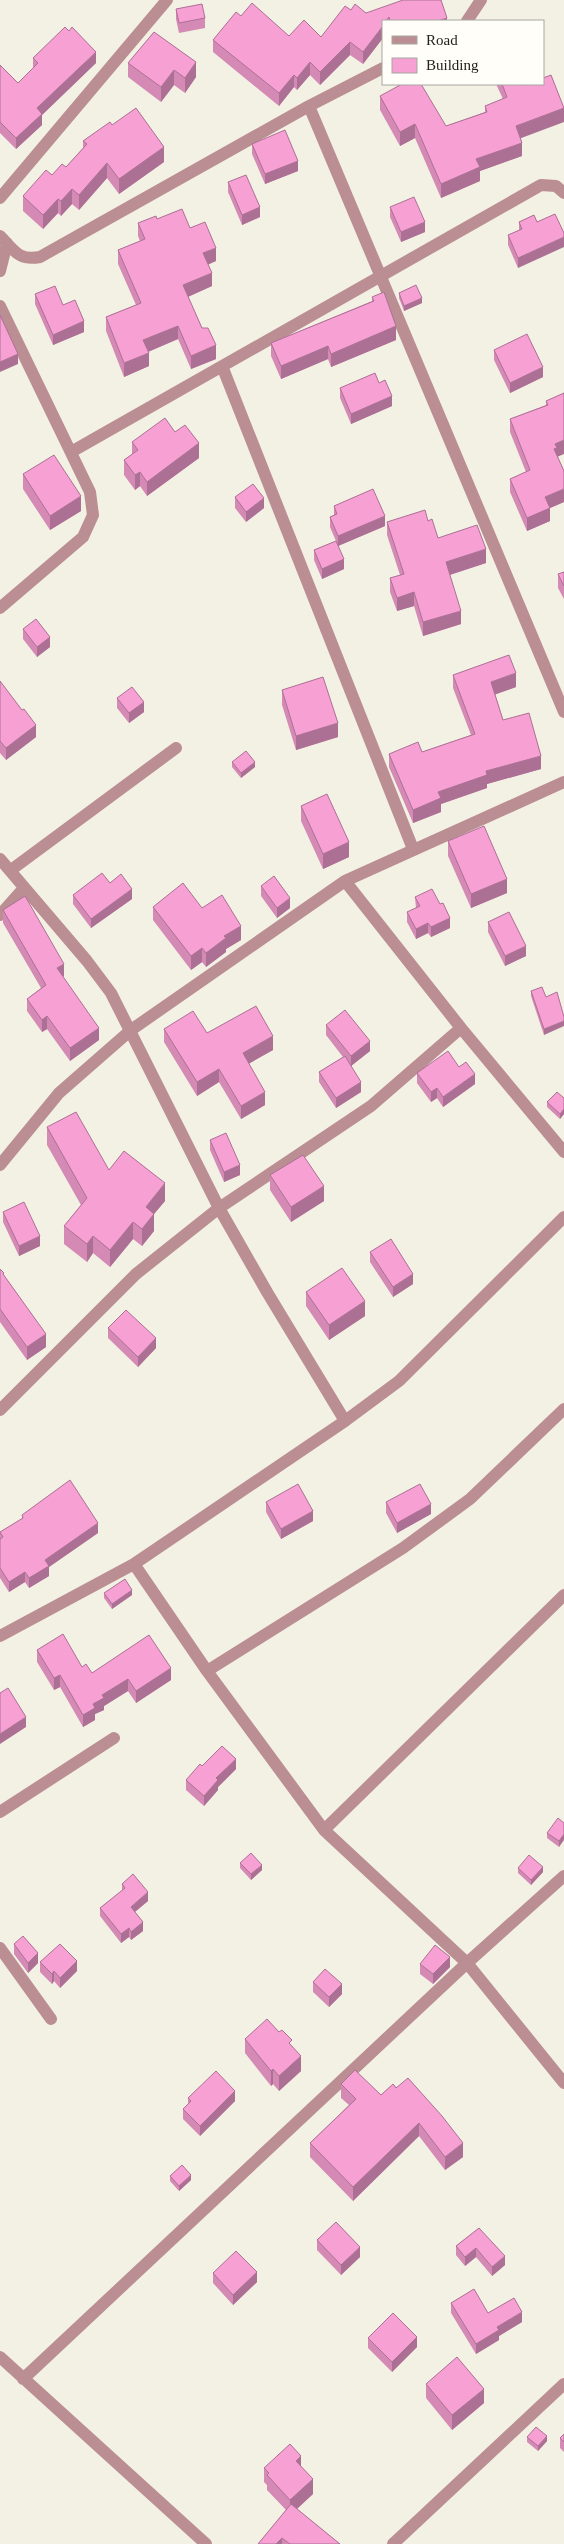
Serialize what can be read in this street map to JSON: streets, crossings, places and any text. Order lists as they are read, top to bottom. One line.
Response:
{"legend":["Road","Building"]}
